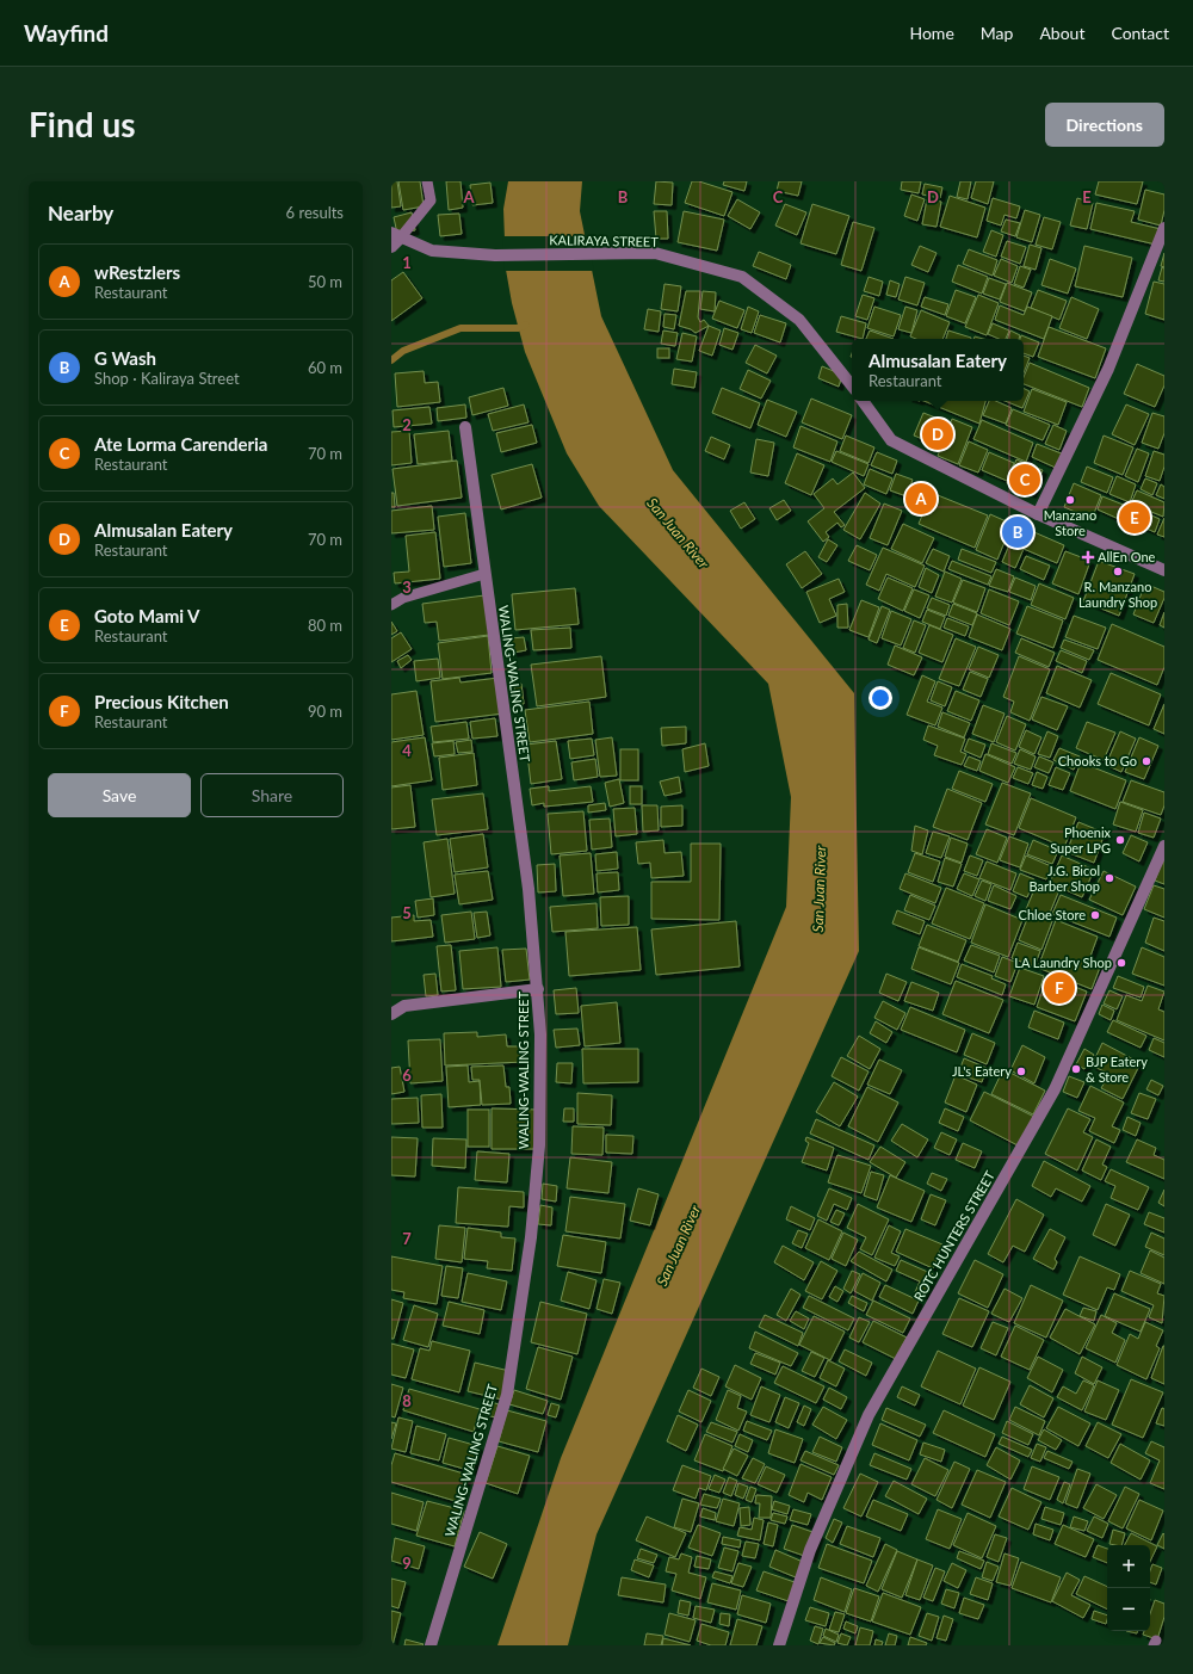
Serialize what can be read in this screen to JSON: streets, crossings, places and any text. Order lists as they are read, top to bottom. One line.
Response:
{"streets":{"street":["KALIRAYA STREET","WALING-WALING STREET","ROTC HUNTERS STREET"]},"water":["San Juan River"],"places":{"other":["Manzano Store","R. Manzano Laundry Shop","Chooks to Go","Phoenix Super LPG","J.G. Bicol Barber Shop","Chloe Store","LA Laundry Shop","BJP Eatery & Store","JL's Eatery"],"health":["AllEn One"]},"page":{"header":"Wayfind","nav":["Home","Map","About","Contact"],"buttons":["Directions",["Save","Share"]],"title":"Find us","heading":["Nearby","6 results"],"list":[{"mark":"A","name":"wRestzlers","note":"Restaurant","value":"50 m"},{"mark":"B","name":"G Wash","note":"Shop · Kaliraya Street","value":"60 m"},{"mark":"C","name":"Ate Lorma Carenderia","note":"Restaurant","value":"70 m"},{"mark":"D","name":"Almusalan Eatery","note":"Restaurant","value":"70 m"},{"mark":"E","name":"Goto Mami V","note":"Restaurant","value":"80 m"},{"mark":"F","name":"Precious Kitchen","note":"Restaurant","value":"90 m"}],"popup":["Almusalan Eatery","Restaurant"],"pins":["D","C","A","E","B","F"],"map_buttons":["+","−"]},"grid":{"columns":["A","B","C","D","E"],"rows":["1","2","3","4","5","6","7","8","9"]}}
